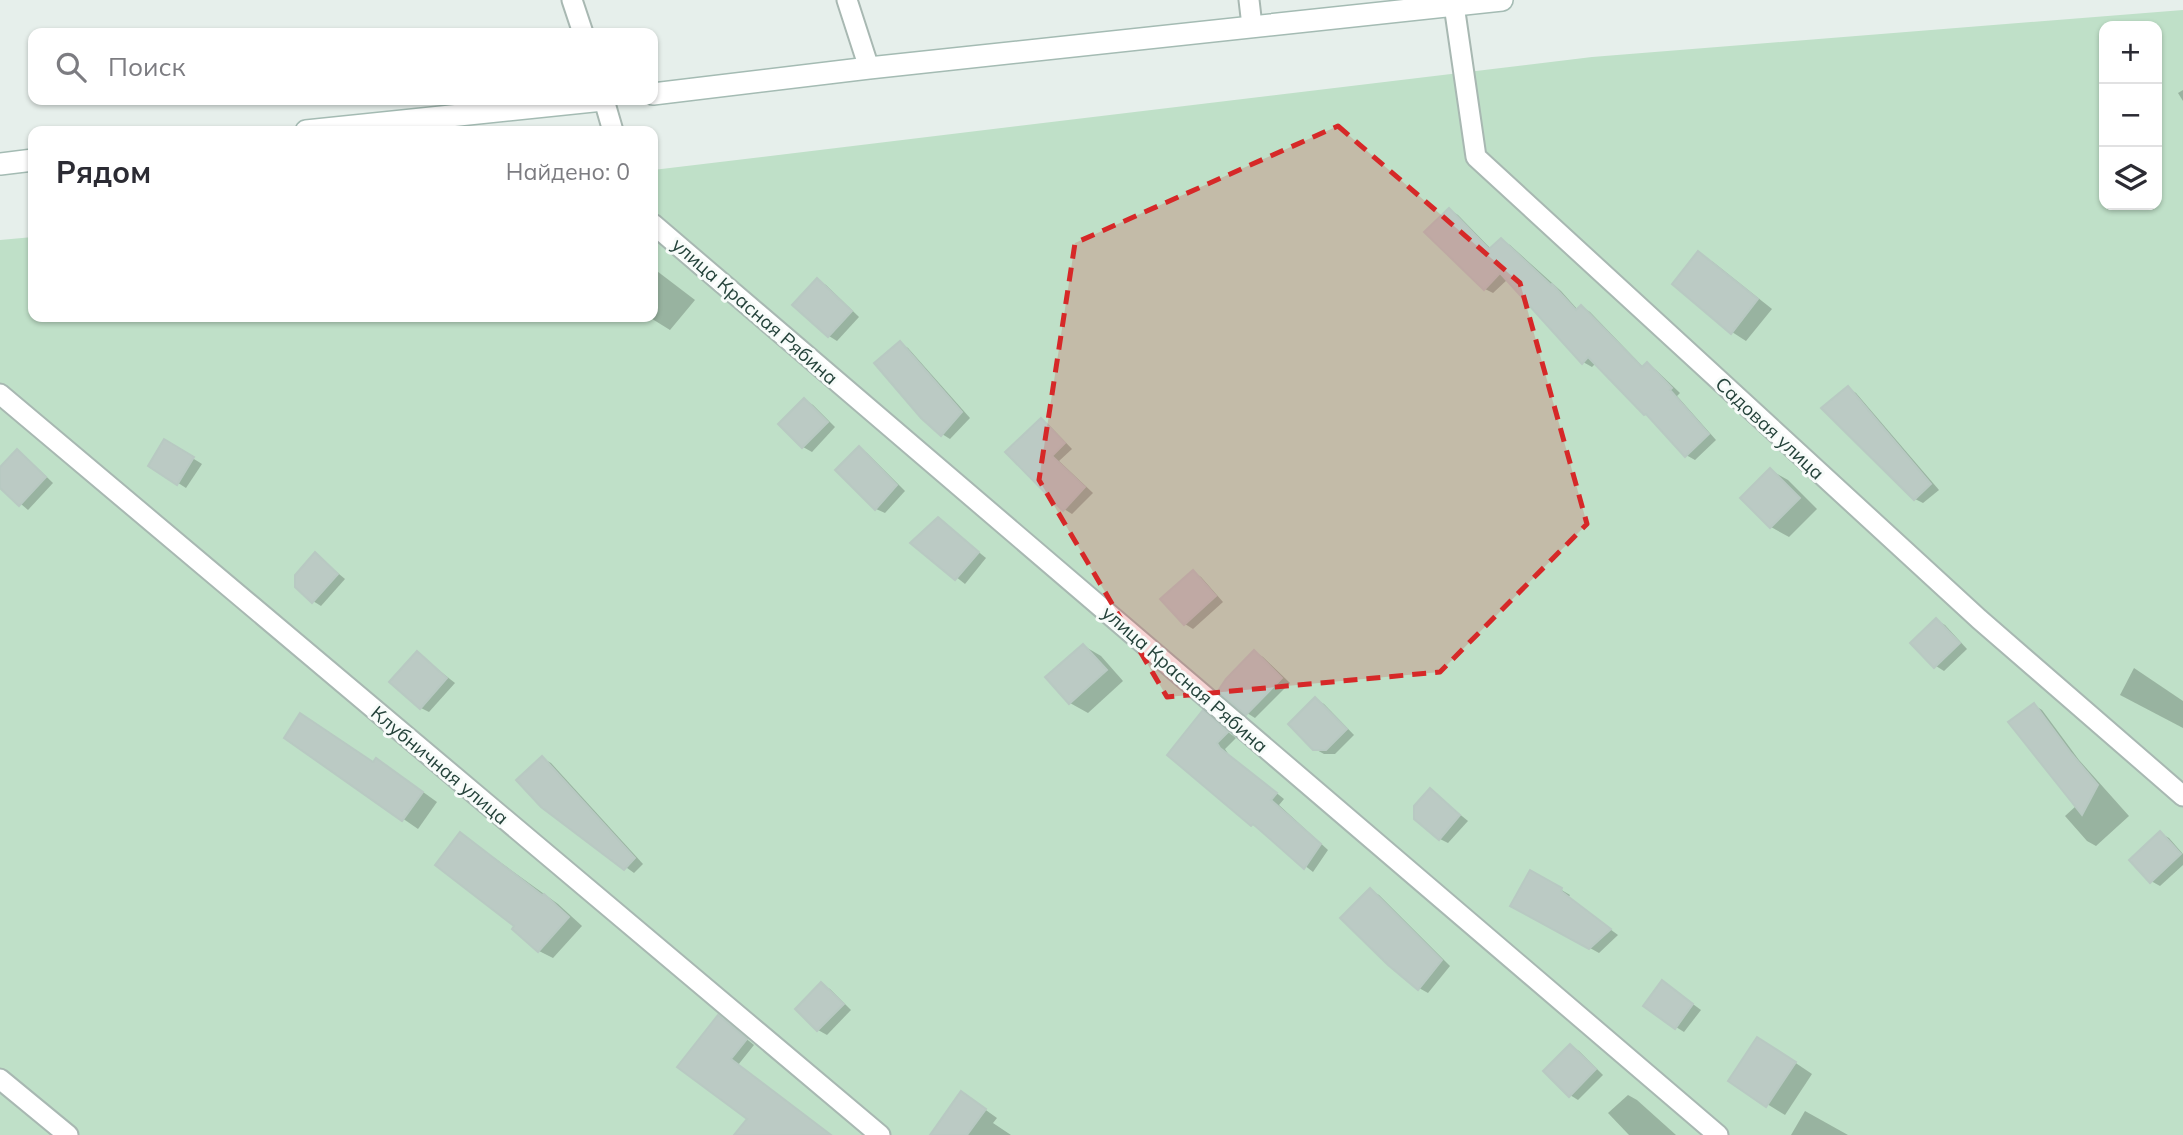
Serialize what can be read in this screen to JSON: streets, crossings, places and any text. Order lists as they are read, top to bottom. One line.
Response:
{"streets":{"lane":["улица Красная Рябина","Садовая улица","Клубничная улица"]},"page":{"map_buttons":["+","−"],"search":"Поиск","heading":["Рядом","Найдено: 0"]}}
